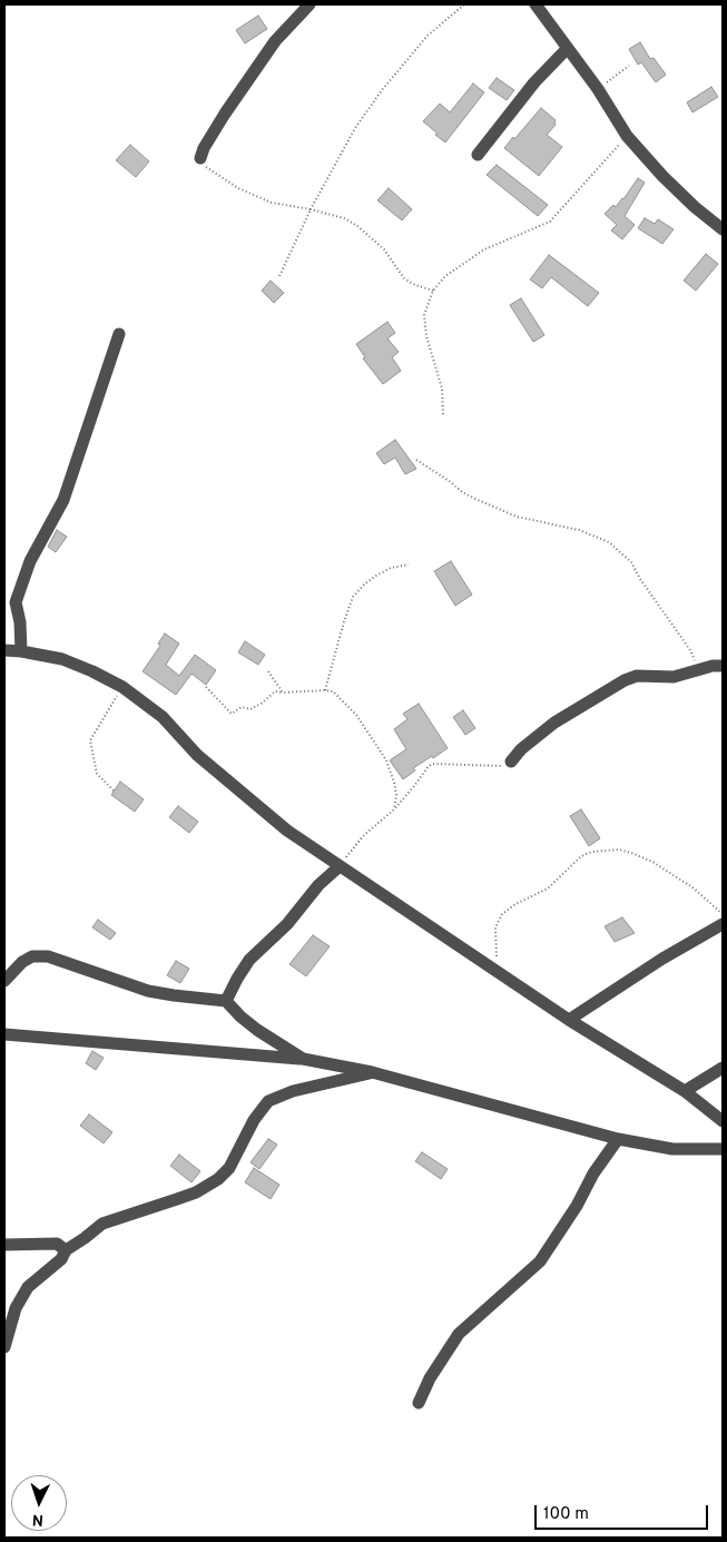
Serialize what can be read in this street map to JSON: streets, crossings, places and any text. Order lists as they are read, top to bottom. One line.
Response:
{"scale_bar":"100 m","north":"bottom"}
